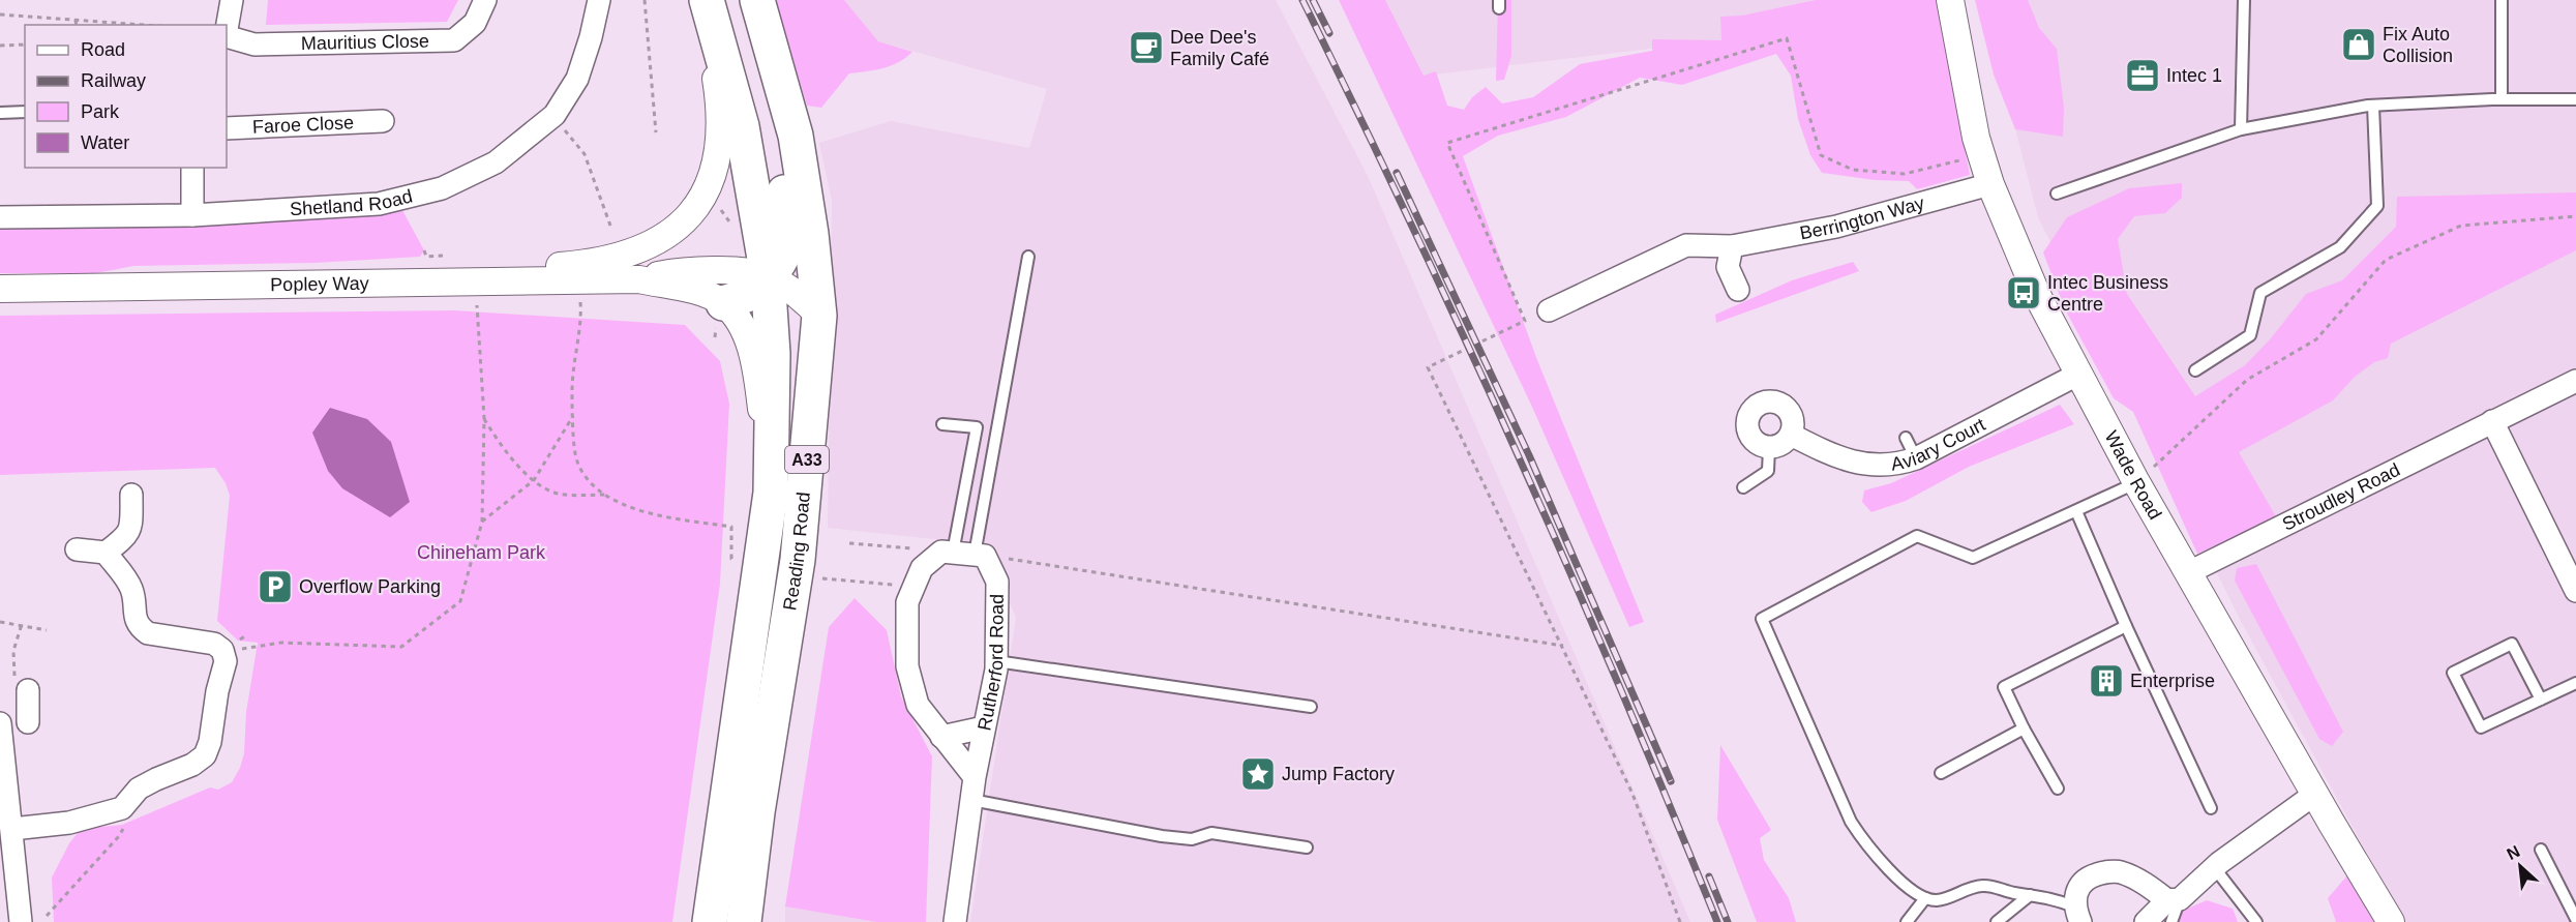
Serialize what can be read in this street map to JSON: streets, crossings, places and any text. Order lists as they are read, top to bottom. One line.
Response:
{"streets":{"highway":["A33","Reading Road"],"street":["Mauritius Close","Faroe Close","Shetland Road","Berrington Way","Popley Way","Aviary Court","Wade Road","Stroudley Road","Rutherford Road"]},"crossings":[["Berrington Way","Wade Road"],["Popley Way","Reading Road"],["Aviary Court","Wade Road"],["Wade Road","Stroudley Road"]],"parks":["Chineham Park"],"places":{"shop":["Fix Auto Collision"],"cafe":["Dee Dee's Family Café"],"office":["Intec 1"],"bus stop":["Intec Business Centre"],"parking":["Overflow Parking"],"building":["Enterprise"],"place":["Jump Factory"]},"legend":["Road","Railway","Park","Water"],"north":"top left"}
